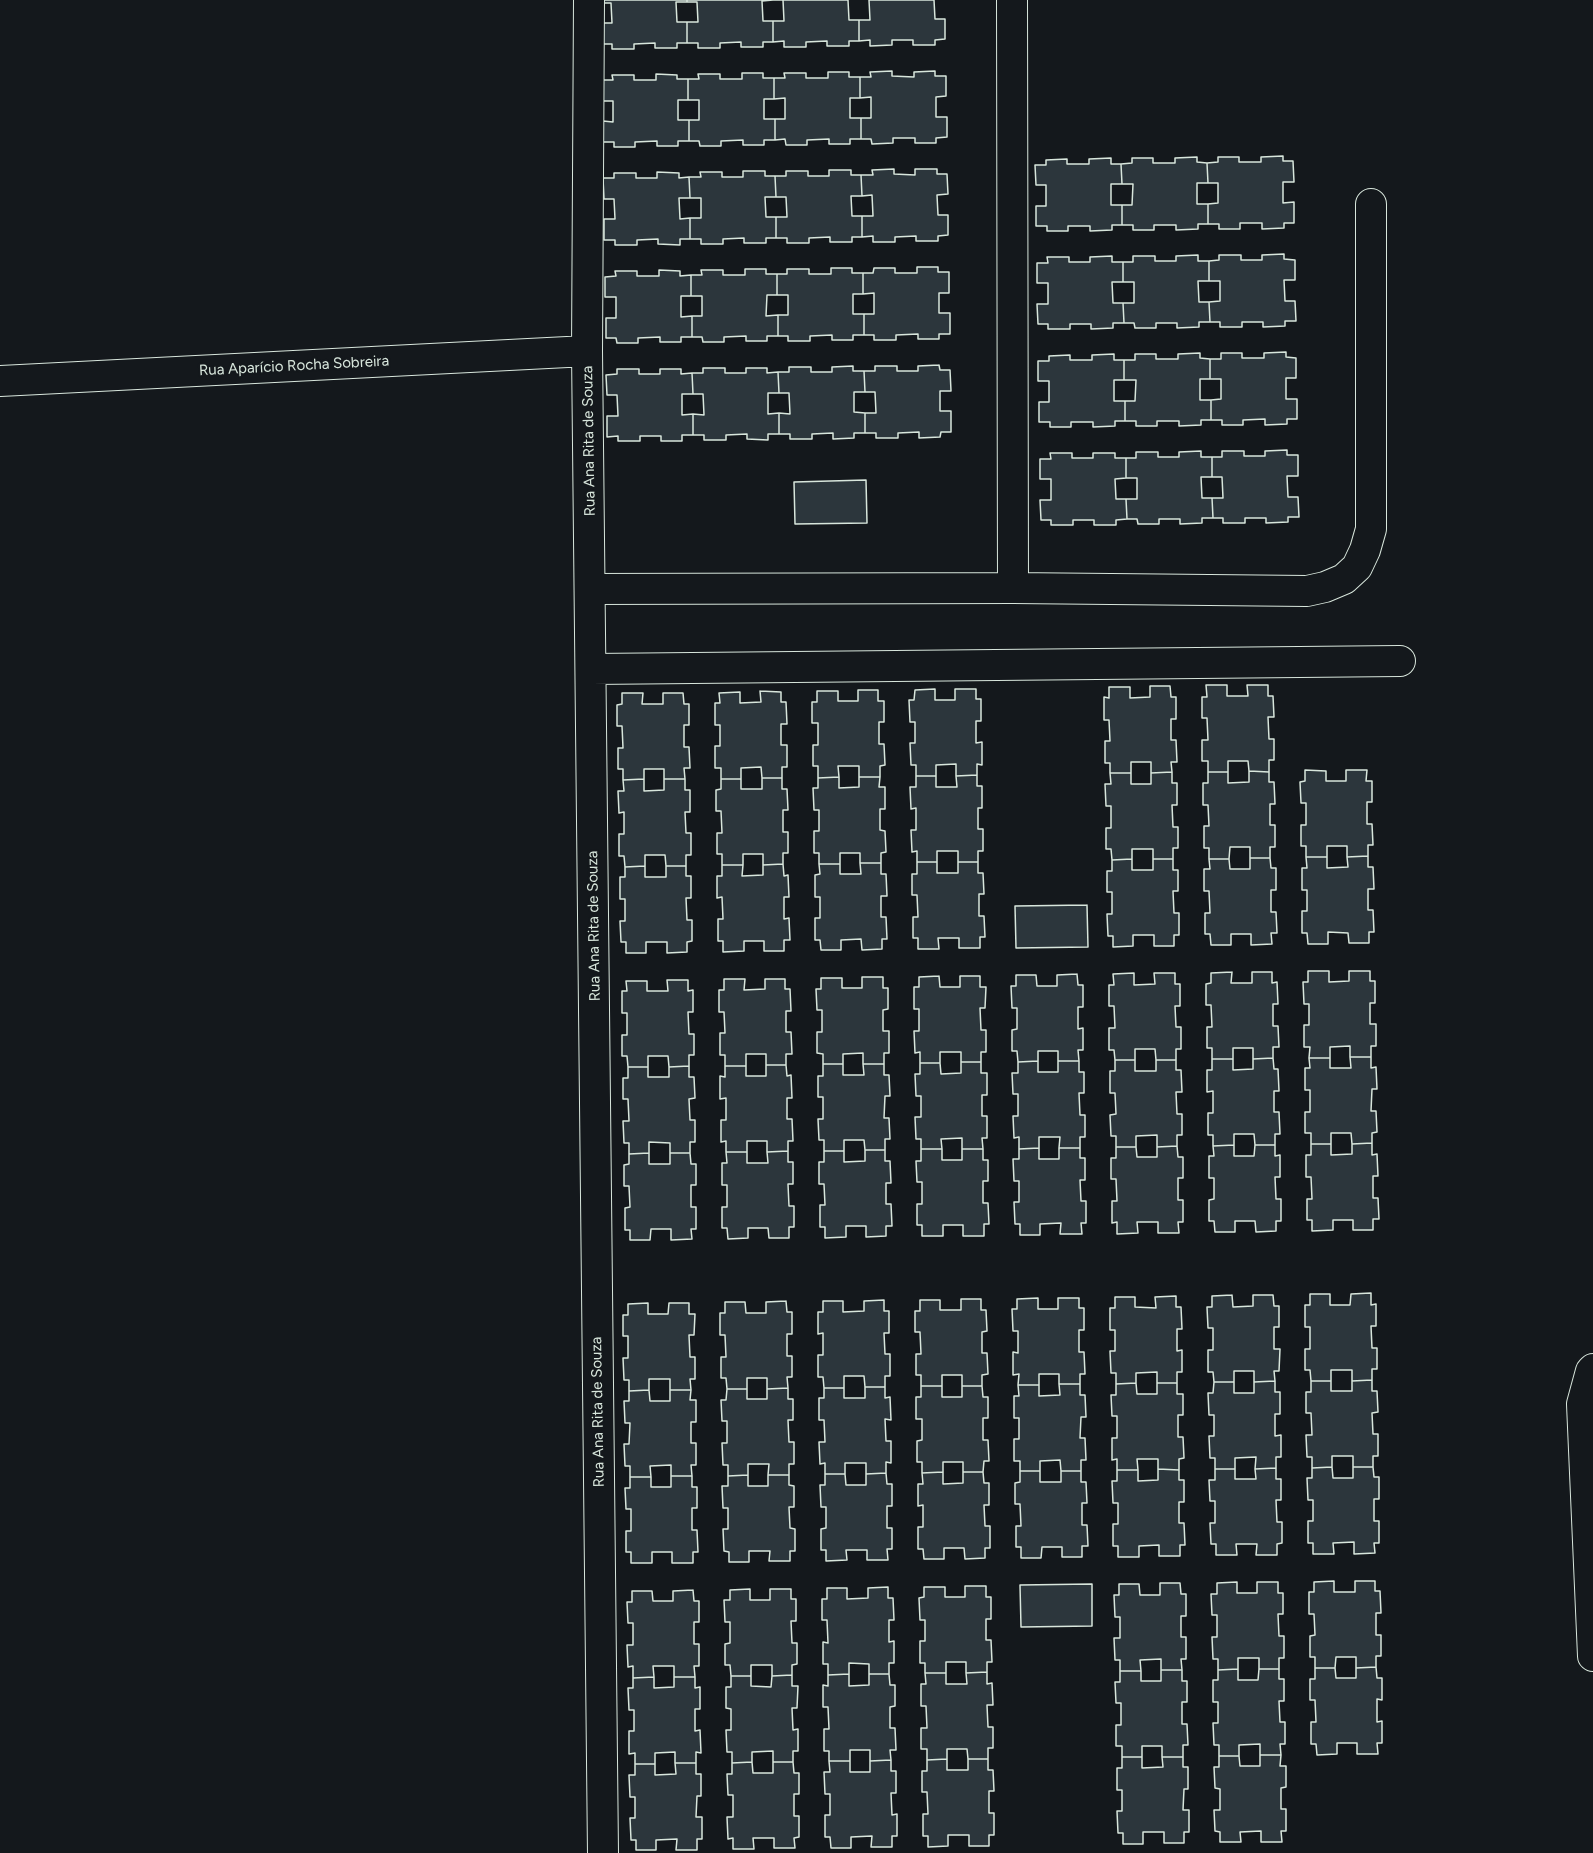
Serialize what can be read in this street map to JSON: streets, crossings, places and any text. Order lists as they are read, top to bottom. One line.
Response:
{"streets":{"street":["Rua Aparício Rocha Sobreira","Rua Ana Rita de Souza"]},"crossings":[["Rua Aparício Rocha Sobreira","Rua Ana Rita de Souza"]]}
